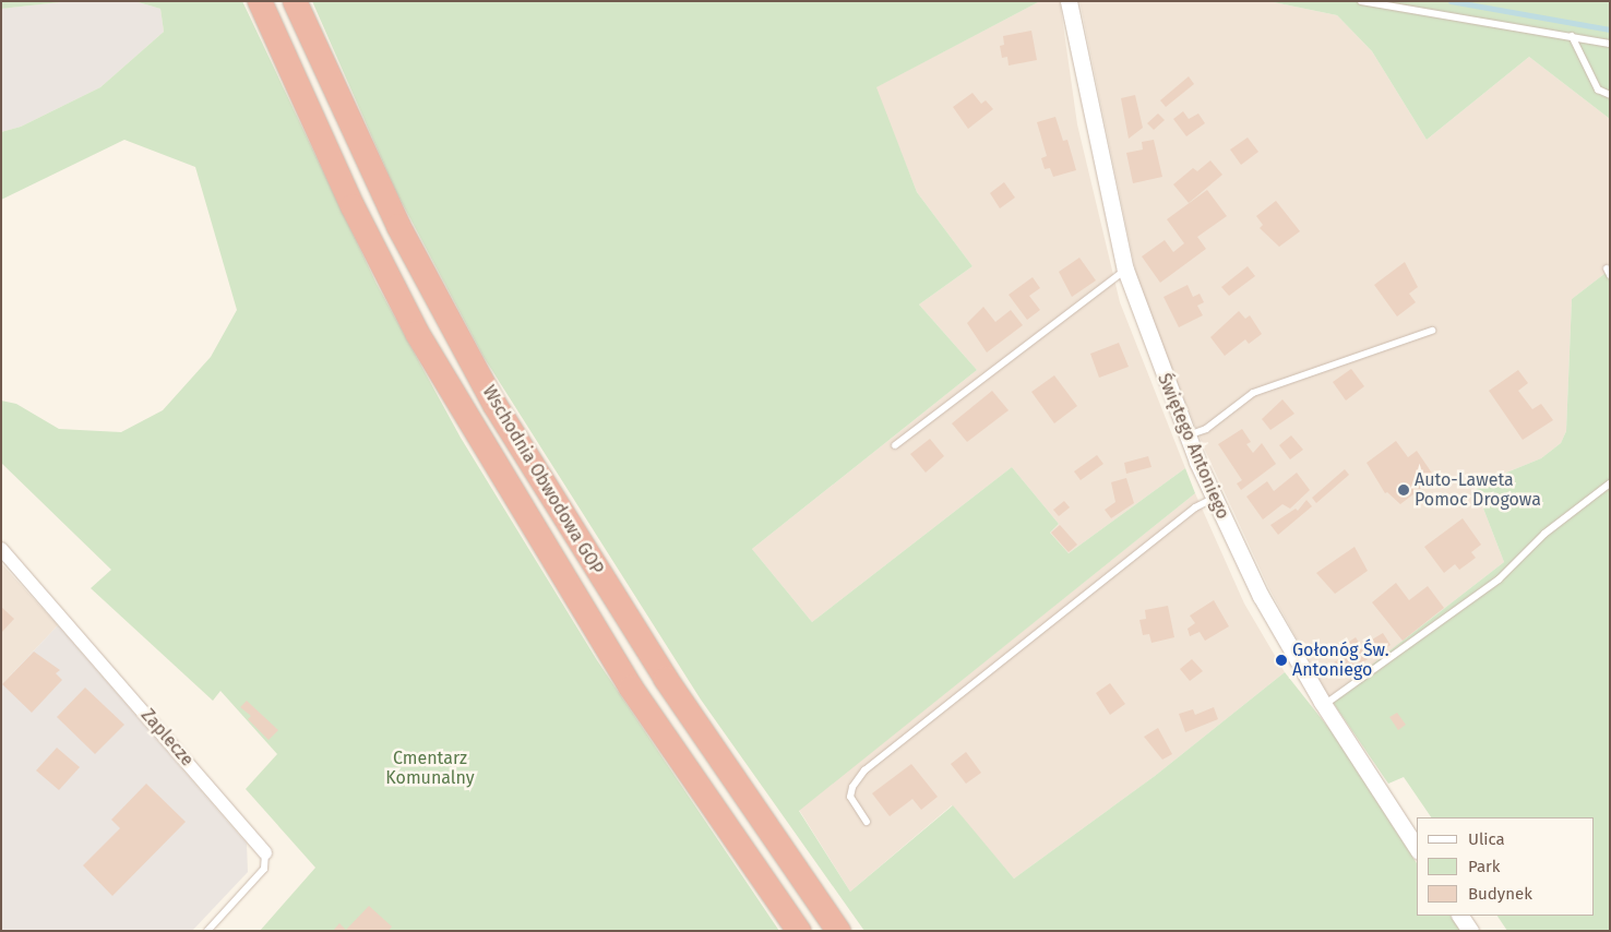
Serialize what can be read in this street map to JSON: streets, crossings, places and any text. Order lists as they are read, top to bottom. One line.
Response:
{"streets":{"highway":["Wschodnia Obwodowa GOP"],"street":["Świętego Antoniego","Zaplecze"]},"parks":["Cmentarz Komunalny"],"places":["Auto-Laweta Pomoc Drogowa","Gołonóg Św. Antoniego"],"legend":["Ulica","Park","Budynek"]}
